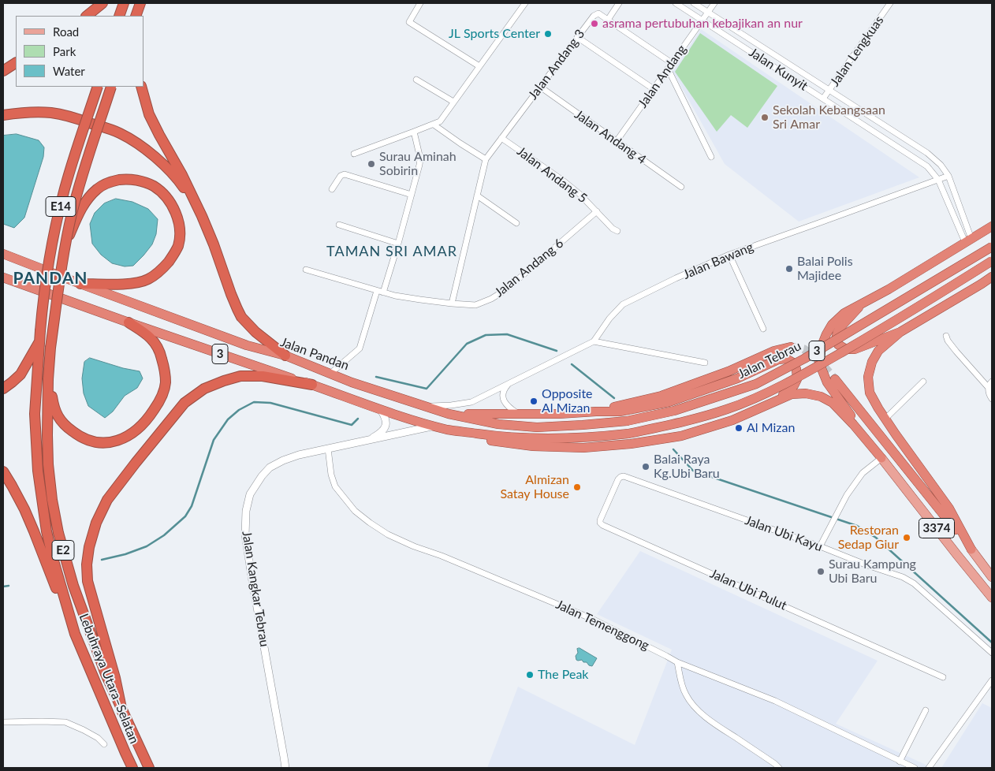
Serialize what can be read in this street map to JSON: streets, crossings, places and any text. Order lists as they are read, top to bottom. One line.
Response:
{"streets":{"highway":["E14","3","Jalan Pandan","Jalan Tebrau","E2","Lebuhraya Utara–Selatan"],"main road":["3374"],"street":["Jalan Lengkuas","Jalan Andang 3","Jalan Kunyit","Jalan Andang","Jalan Andang 4","Jalan Andang 5","Jalan Bawang","Jalan Andang 6","Jalan Ubi Kayu","Jalan Kangkar Tebrau","Jalan Ubi Pulut","Jalan Temenggong"]},"crossings":[["Jalan Lengkuas","Jalan Kunyit"],["Jalan Andang 3","Jalan Andang"],["Jalan Andang 3","Jalan Andang 4"],["Jalan Andang 3","Jalan Andang 5"],["Jalan Andang 3","Jalan Andang 6"],["Jalan Kunyit","Jalan Andang"],["Jalan Kunyit","Jalan Bawang"],["Jalan Andang","Jalan Andang 4"],["Jalan Andang 5","Jalan Andang 6"],["E14","Lebuhraya Utara–Selatan"],["Jalan Bawang","Jalan Pandan"],["3","Jalan Kangkar Tebrau"],["Jalan Pandan","Jalan Tebrau"],["Jalan Ubi Kayu","Jalan Ubi Pulut"],["Jalan Kangkar Tebrau","Jalan Temenggong"]],"districts":["TAMAN SRI AMAR","PANDAN"],"places":["asrama pertubuhan kebajikan an nur","JL Sports Center","Sekolah Kebangsaan Sri Amar","Surau Aminah Sobirin","Balai Polis Majidee","Opposite Al Mizan","Al Mizan","Balai Raya Kg.Ubi Baru","Almizan Satay House","Restoran Sedap Giur","Surau Kampung Ubi Baru","The Peak"],"legend":["Road","Park","Water"]}
